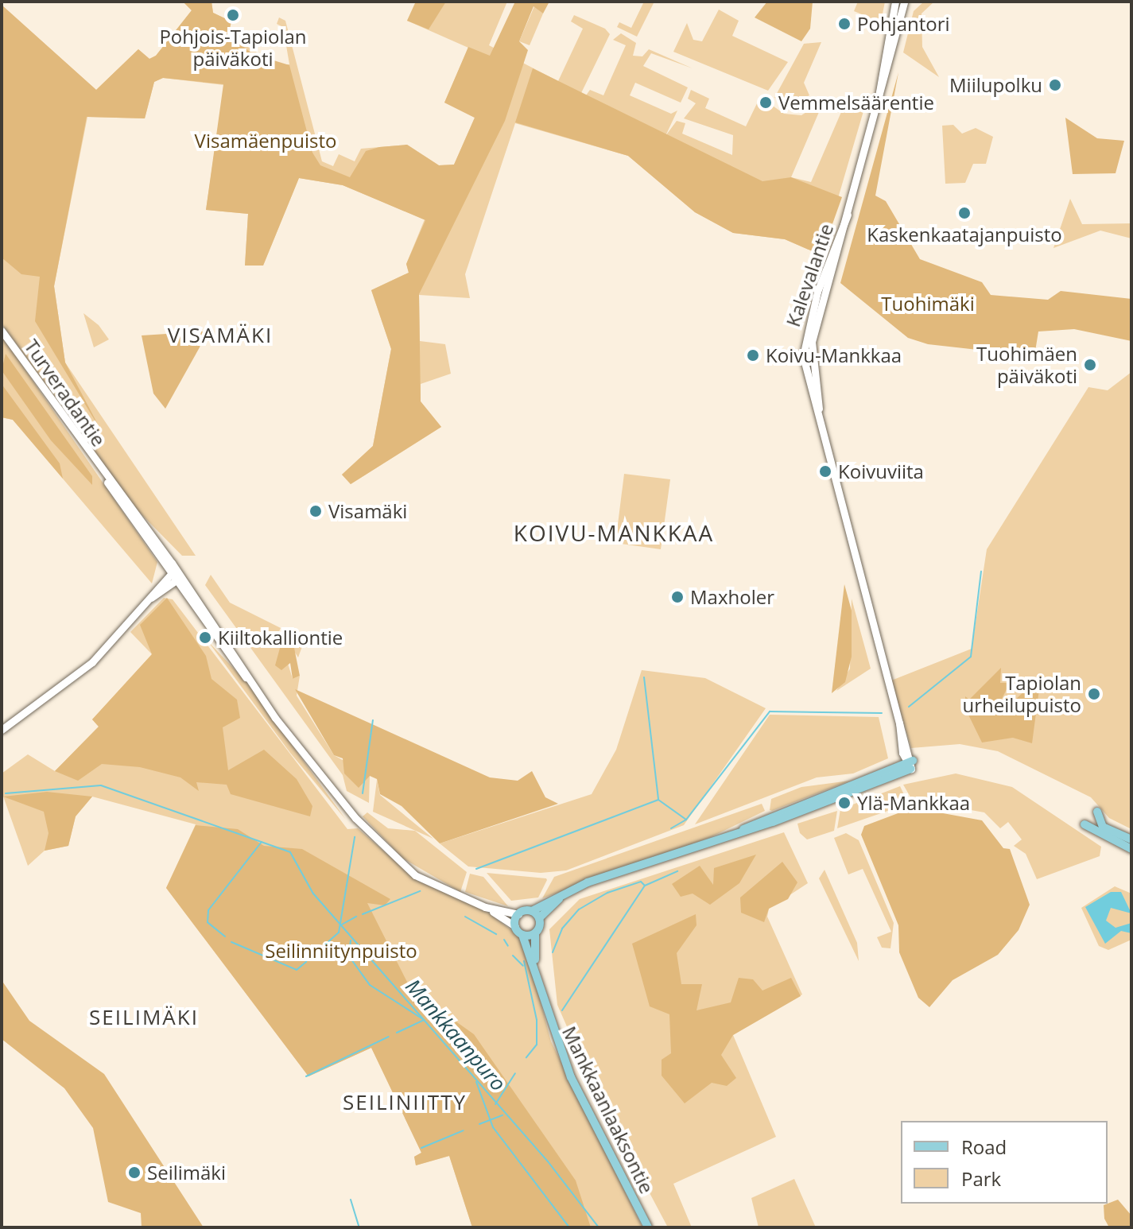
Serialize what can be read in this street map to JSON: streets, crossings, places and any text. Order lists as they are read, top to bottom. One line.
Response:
{"streets":{"main road":["Kalevalantie","Turveradantie","Mankkaanlaaksontie"]},"districts":["VISAMÄKI","KOIVU-MANKKAA","SEILIMÄKI","SEILINIITTY"],"water":["Mankkaanpuro"],"parks":["Visamäenpuisto","Tuohimäki","Seilinniitynpuisto"],"places":["Pohjois-Tapiolan päiväkoti","Pohjantori","Miilupolku","Vemmelsäärentie","Kaskenkaatajanpuisto","Koivu-Mankkaa","Tuohimäen päiväkoti","Koivuviita","Visamäki","Maxholer","Kiiltokalliontie","Tapiolan urheilupuisto","Ylä-Mankkaa","Seilimäki"],"legend":["Road","Park"]}
